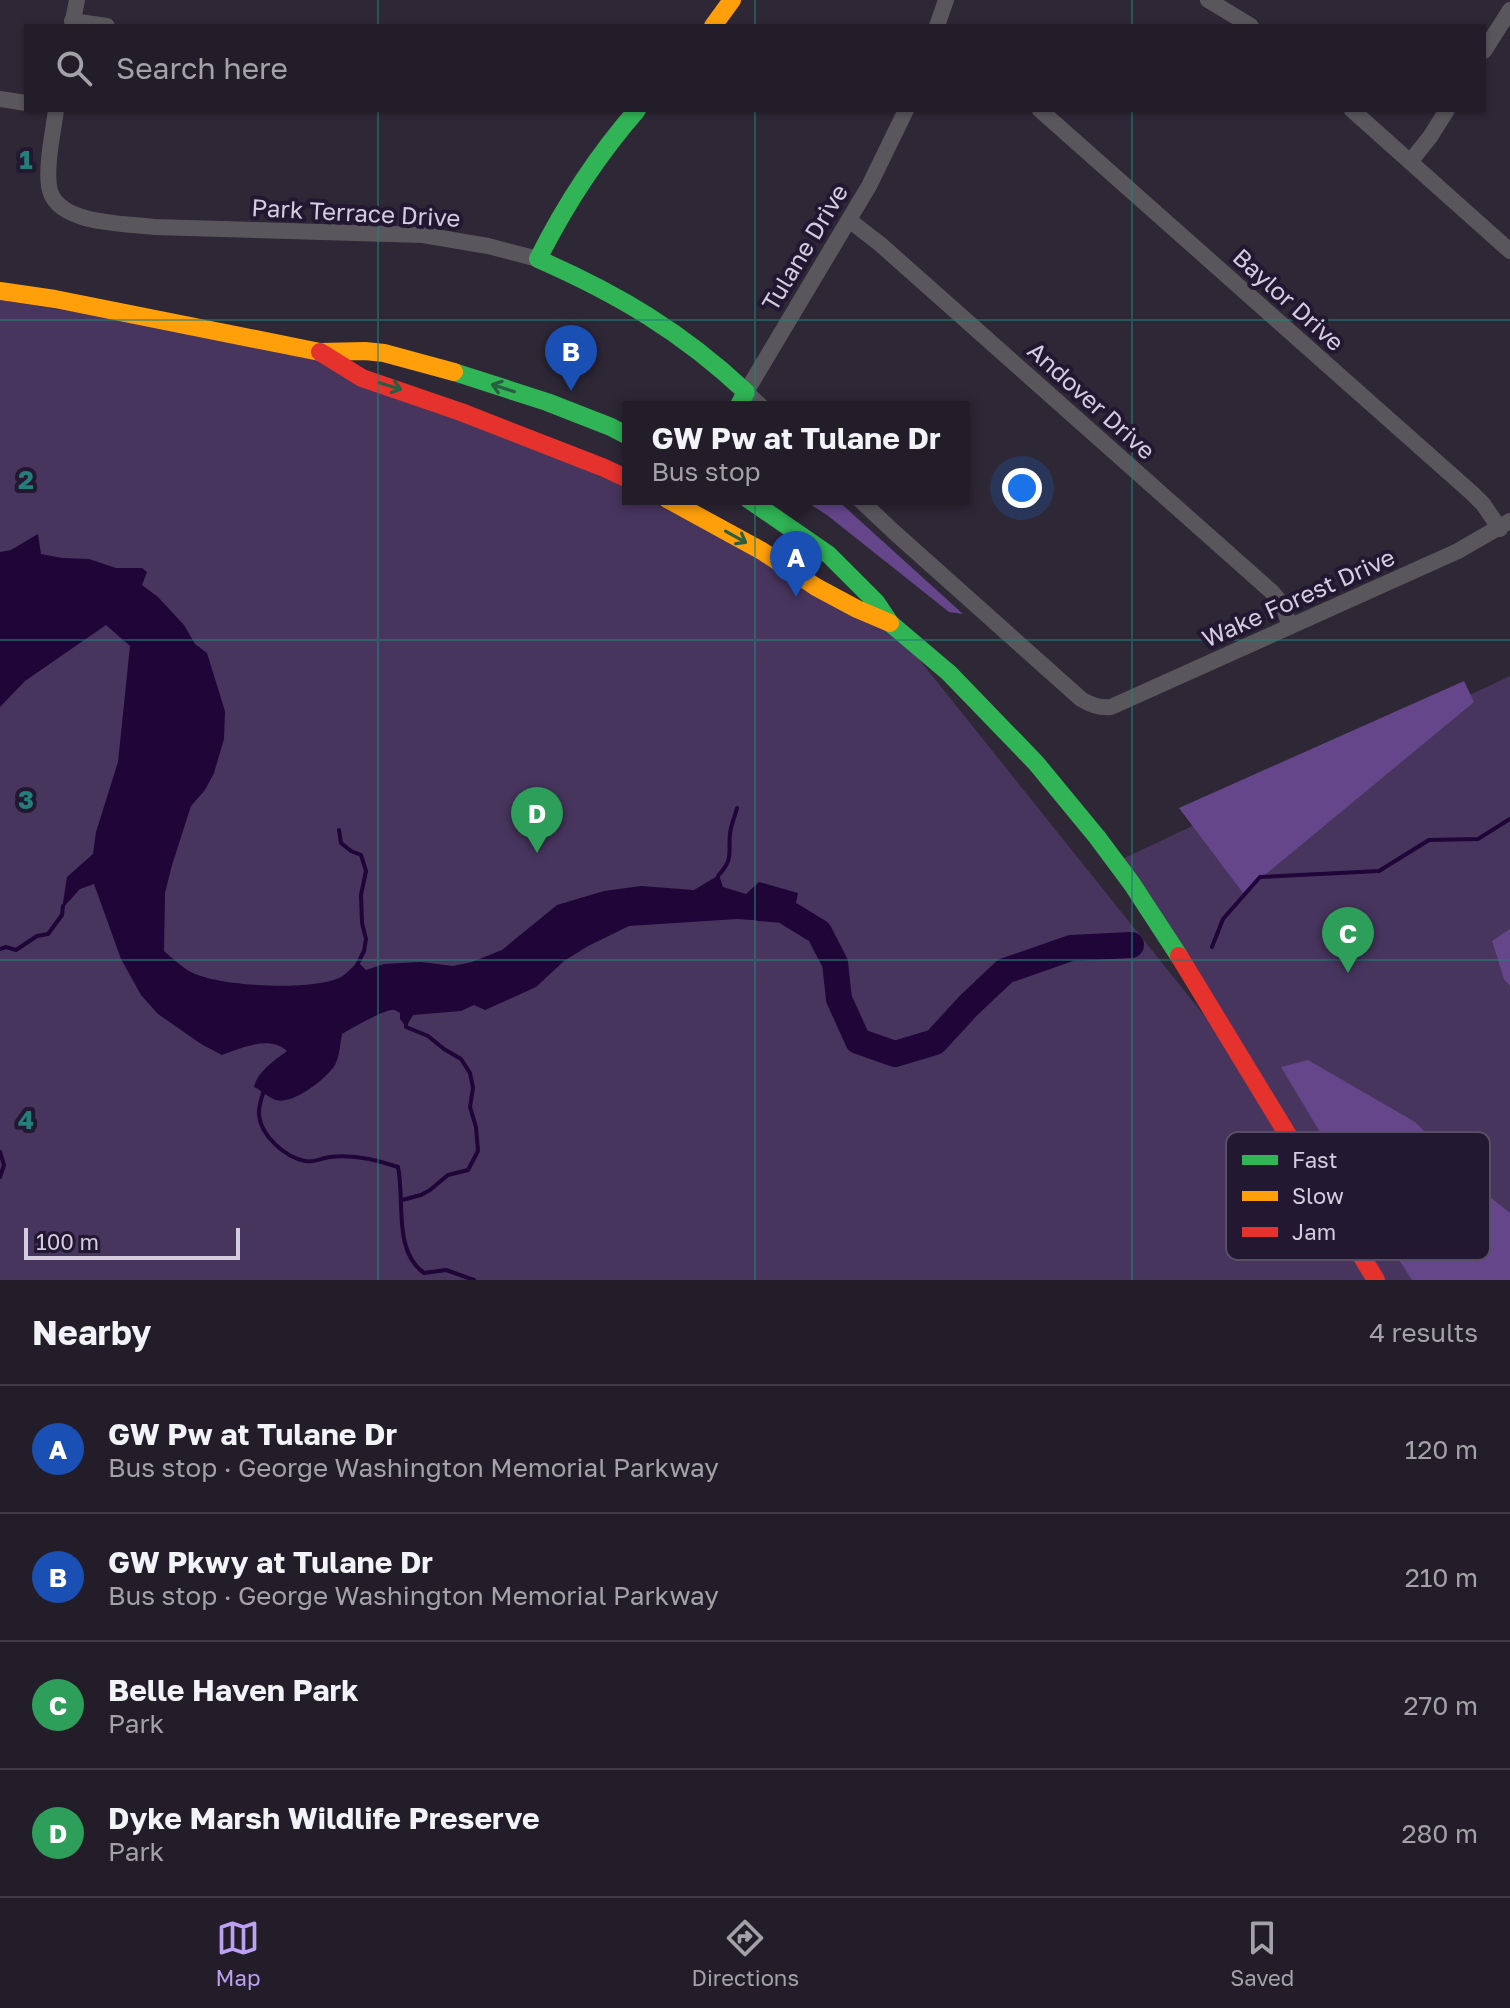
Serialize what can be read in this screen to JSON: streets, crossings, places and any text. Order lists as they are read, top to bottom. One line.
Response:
{"streets":{"main road":["Park Terrace Drive"],"street":["Tulane Drive","Baylor Drive","Andover Drive","Wake Forest Drive"]},"crossings":[["Park Terrace Drive","Tulane Drive"],["Tulane Drive","Andover Drive"],["Baylor Drive","Wake Forest Drive"],["Andover Drive","Wake Forest Drive"]],"legend":["Fast","Slow","Jam"],"scale_bar":"100 m","page":{"search":"Search here","pins":["B","A","D","C"],"popup":["GW Pw at Tulane Dr","Bus stop"],"scale":"100 m","heading":["Nearby","4 results"],"list":[{"mark":"A","name":"GW Pw at Tulane Dr","note":"Bus stop · George Washington Memorial Parkway","value":"120 m"},{"mark":"B","name":"GW Pkwy at Tulane Dr","note":"Bus stop · George Washington Memorial Parkway","value":"210 m"},{"mark":"C","name":"Belle Haven Park","note":"Park","value":"270 m"},{"mark":"D","name":"Dyke Marsh Wildlife Preserve","note":"Park","value":"280 m"}],"nav":["Map","Directions","Saved"]},"grid":{"rows":["1","2","3","4"]}}
